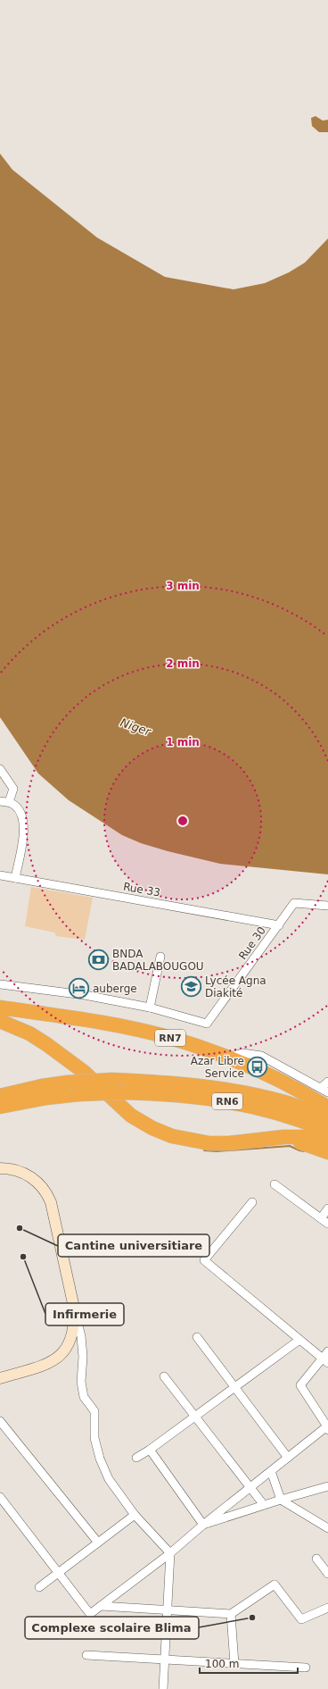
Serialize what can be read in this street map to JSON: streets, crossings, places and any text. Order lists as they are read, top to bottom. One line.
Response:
{"streets":{"highway":["RN7","RN6"],"street":["Rue 33","Rue 30"]},"crossings":[["Rue 33","Rue 30"]],"water":["Niger"],"places":{"bank":["BNDA BADALABOUGOU"],"school or university":["Lycée Agna Diakité"],"hotel":["auberge"],"bus stop":["Azar Libre Service"],"other":["Cantine universitiare","Infirmerie","Complexe scolaire Blima"]},"scale_bar":"100 m","rings":["3 min","2 min","1 min"]}
